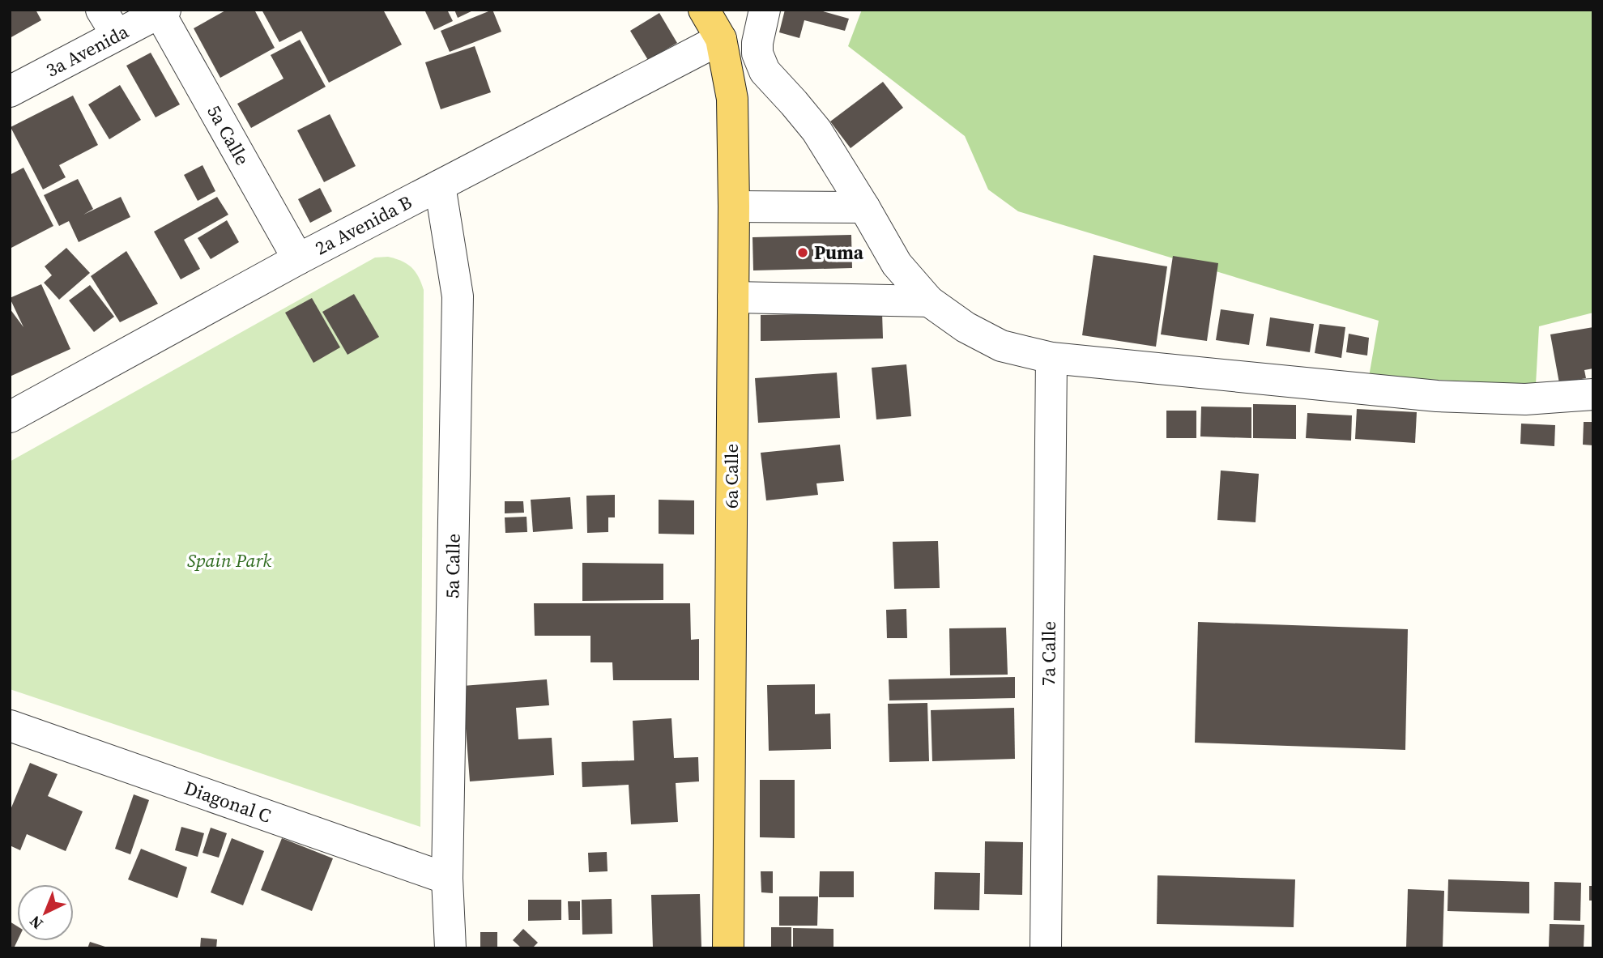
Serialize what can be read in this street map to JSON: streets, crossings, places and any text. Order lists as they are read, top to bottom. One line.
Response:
{"streets":{"main road":["6a Calle"],"street":["3a Avenida","5a Calle","2a Avenida B","7a Calle","Diagonal C"]},"crossings":[["3a Avenida","5a Calle"],["5a Calle","2a Avenida B"],["5a Calle","Diagonal C"],["2a Avenida B","6a Calle"]],"parks":["Spain Park"],"places":["Puma"],"north":"bottom left"}
